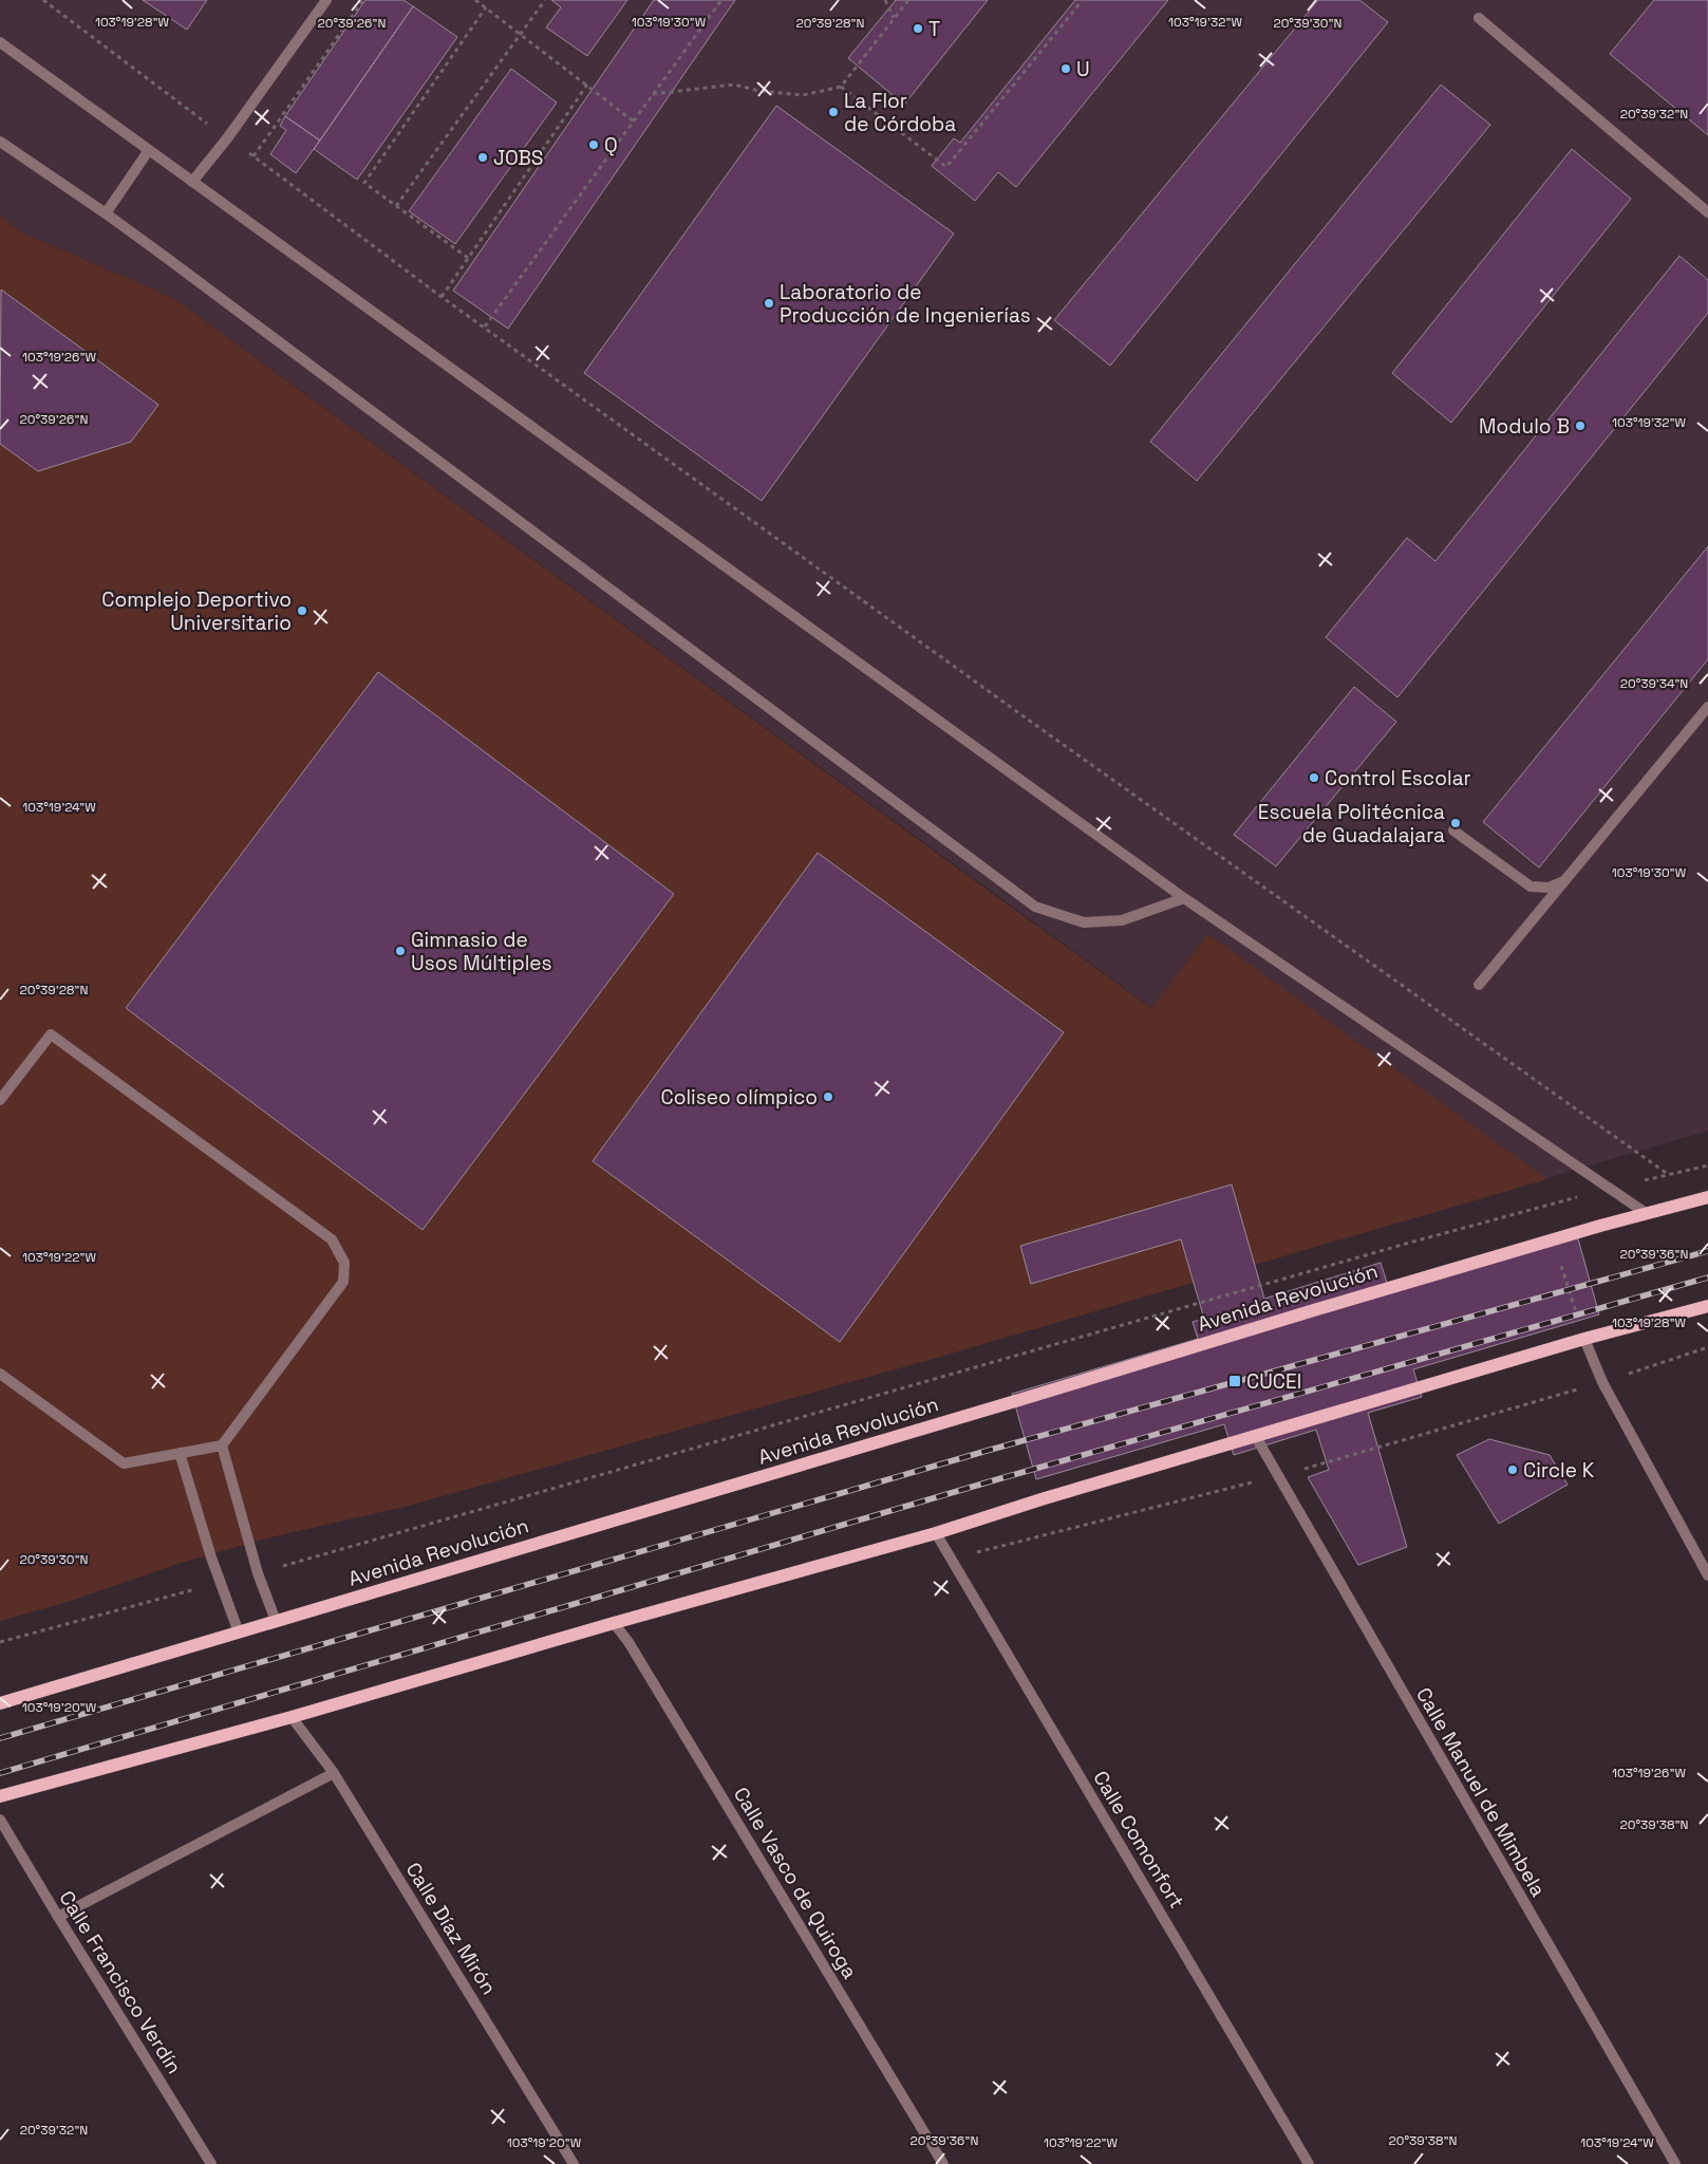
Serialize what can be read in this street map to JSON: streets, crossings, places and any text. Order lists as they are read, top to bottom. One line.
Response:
{"streets":{"main road":["Avenida Revolución"],"street":["Calle Manuel de Mimbela","Calle Comonfort","Calle Vasco de Quiroga","Calle Díaz Mirón","Calle Francisco Verdín"]},"places":{"other":["T","U","La Flor de Córdoba","Q","JOBS","Laboratorio de Producción de Ingenierías","Modulo B","Complejo Deportivo Universitario","Control Escolar","Escuela Politécnica de Guadalajara","Gimnasio de Usos Múltiples","Coliseo olímpico","Circle K"],"transit":["CUCEI"]},"coordinates":["103°19'28\"W","103°19'30\"W","103°19'32\"W","20°39'26\"N","20°39'28\"N","20°39'30\"N","20°39'32\"N","103°19'26\"W","20°39'34\"N","103°19'24\"W","20°39'36\"N","103°19'22\"W","103°19'20\"W","20°39'38\"N"]}
